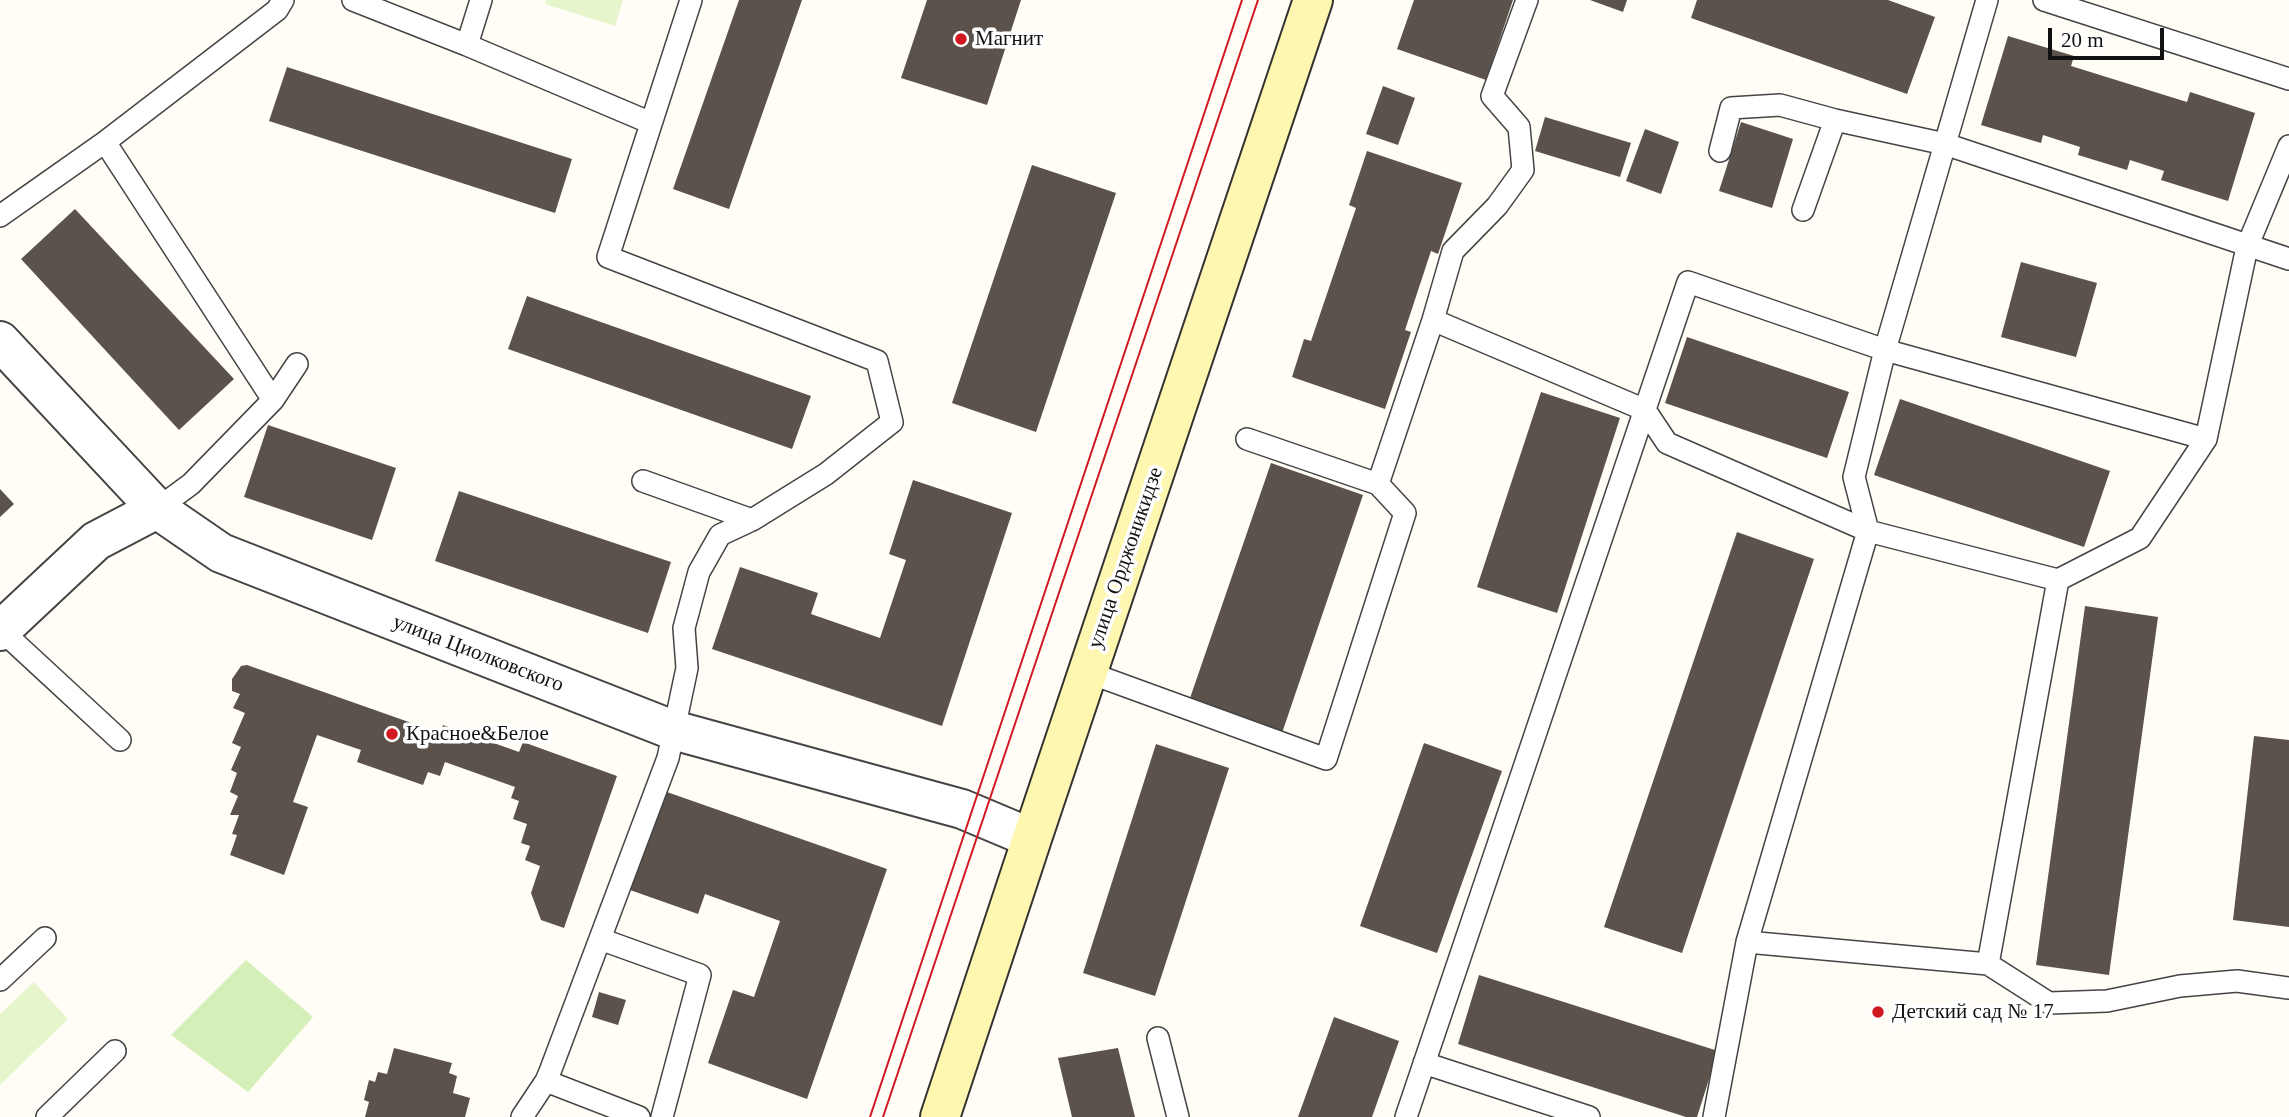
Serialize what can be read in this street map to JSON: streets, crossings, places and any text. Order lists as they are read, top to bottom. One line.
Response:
{"streets":{"main road":["улица Орджоникидзе"],"street":["улица Циолковского"]},"crossings":[["улица Орджоникидзе","улица Циолковского"]],"places":["Магнит","Красное&Белое","Детский сад № 17"],"scale_bar":"20 m"}
